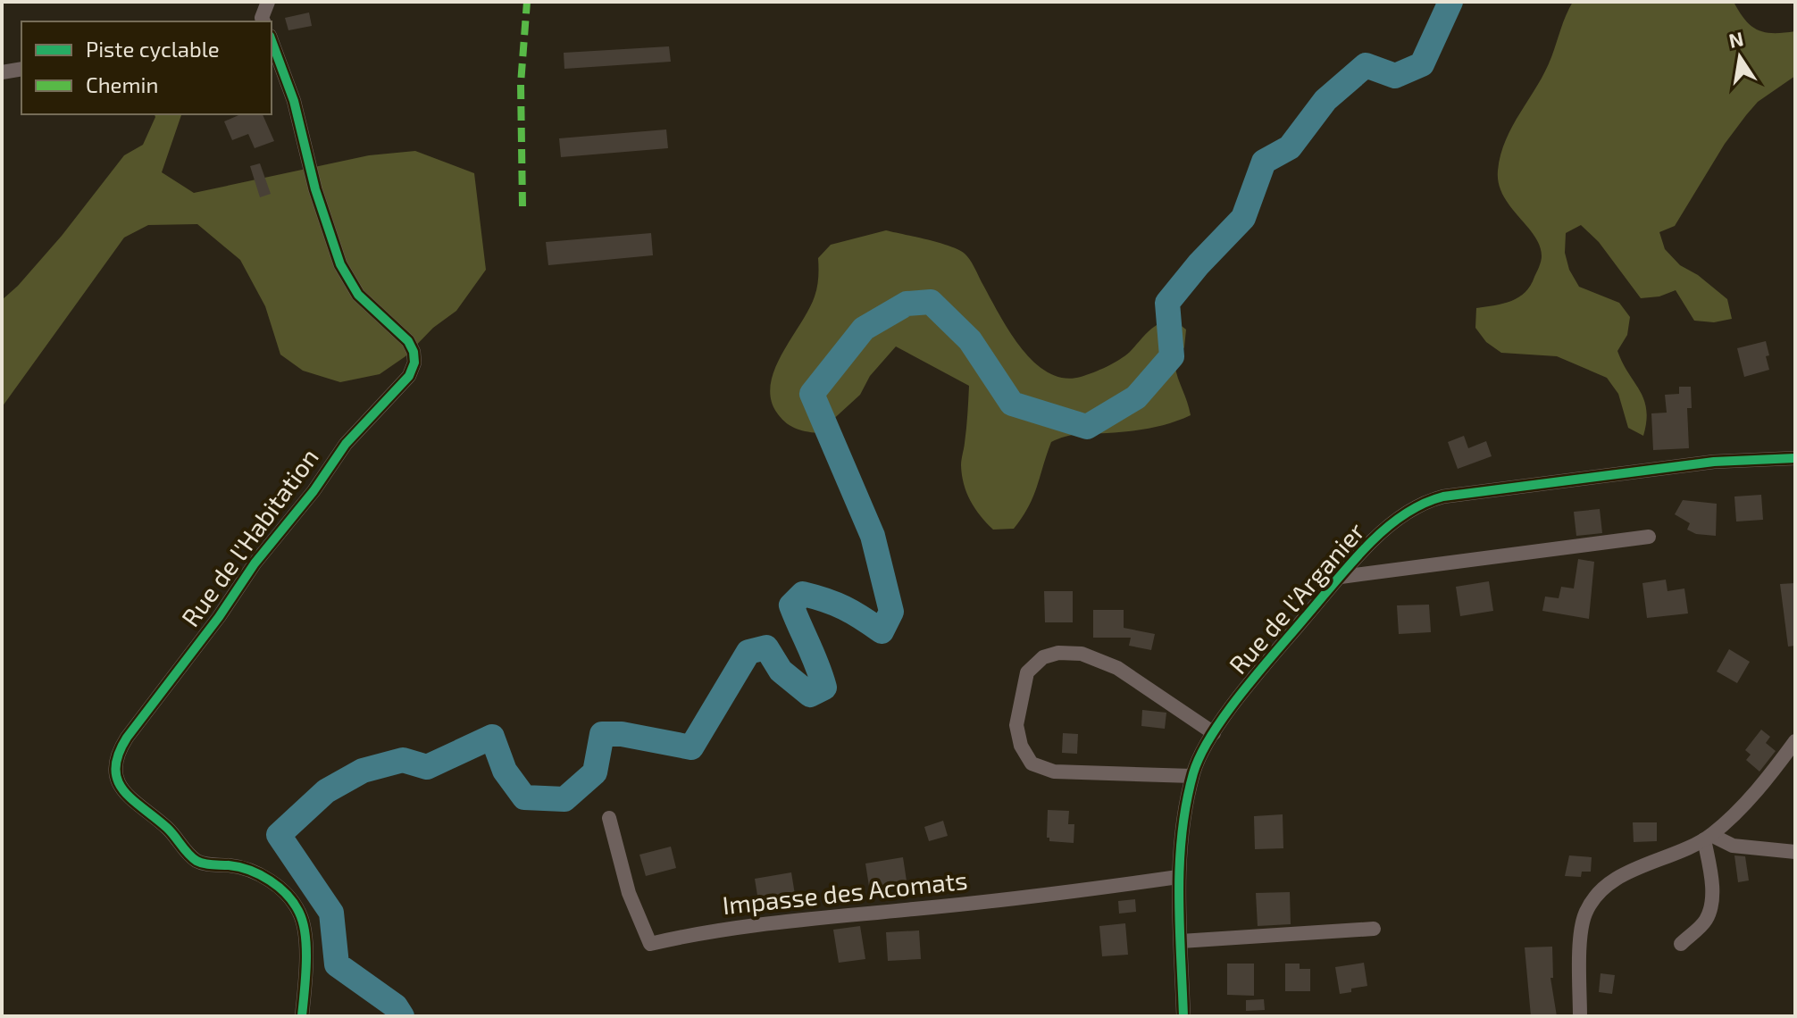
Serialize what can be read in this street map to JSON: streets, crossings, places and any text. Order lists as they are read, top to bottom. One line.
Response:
{"streets":{"street":["Rue de l'Habitation","Rue de l'Arganier","Impasse des Acomats"]},"crossings":[["Rue de l'Arganier","Impasse des Acomats"]],"legend":["Piste cyclable","Chemin"],"north":"top"}
